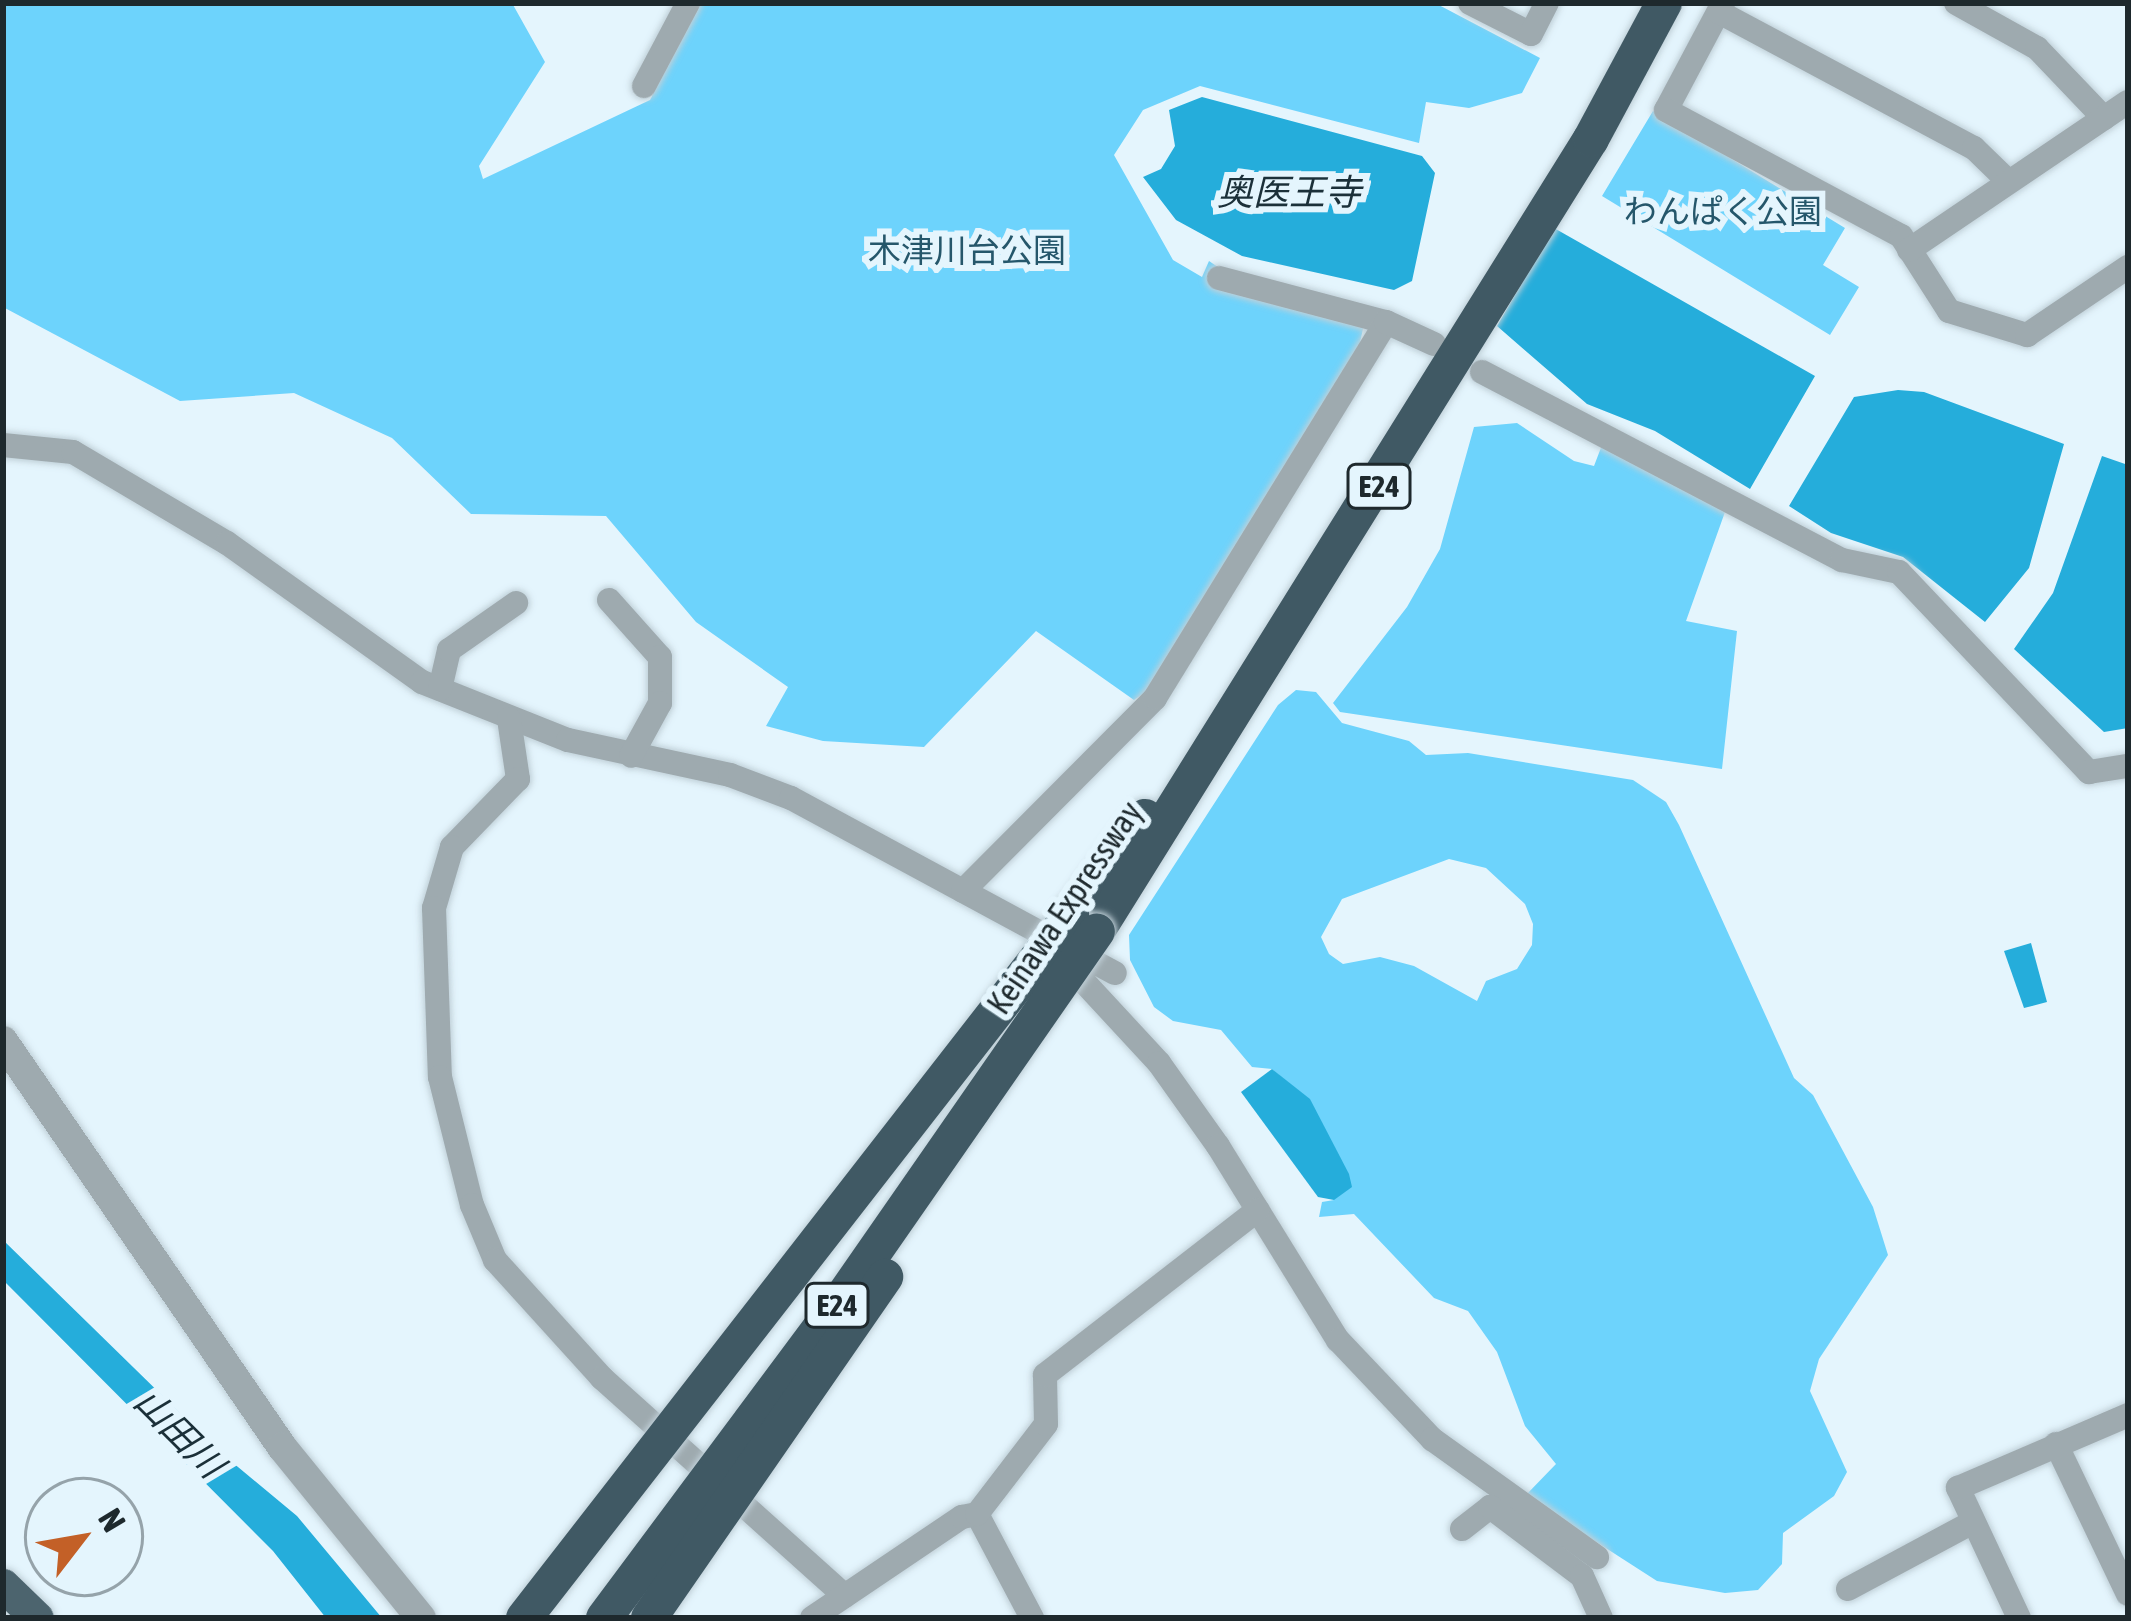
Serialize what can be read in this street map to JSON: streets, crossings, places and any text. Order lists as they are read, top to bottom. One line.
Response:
{"streets":{"highway":["E24","Keinawa Expressway"]},"crossings":[["E24","Keinawa Expressway"]],"water":["奥医王寺","山田川"],"parks":["わんぱく公園","木津川台公園"],"north":"top right"}
